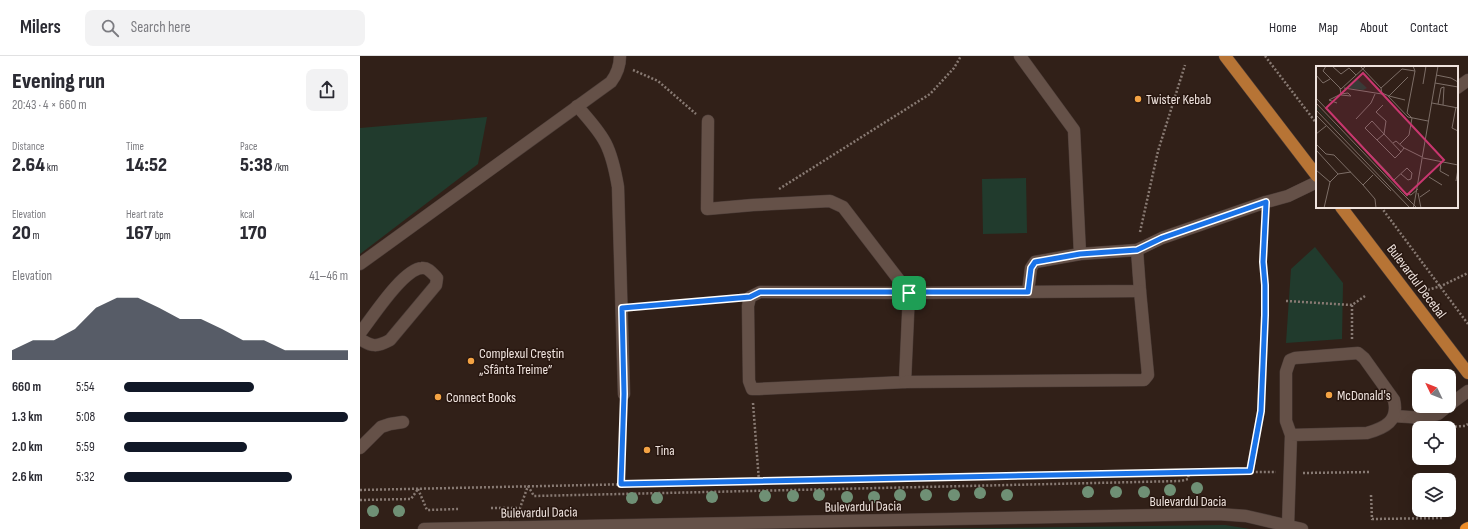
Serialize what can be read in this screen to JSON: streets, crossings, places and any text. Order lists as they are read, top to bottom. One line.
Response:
{"streets":{"main road":["Bulevardul Decebal"],"street":["Bulevardul Dacia"]},"places":["Twister Kebab","Complexul Creștin „Sfânta Treime”","McDonald's","Connect Books","Tina"],"north":"top left","page":{"header":"Milers","search":"Search here","nav":["Home","Map","About","Contact"],"heading":["Evening run","20:43 · 4 × 660 m"],"stats":[["Distance","2.64 km"],["Time","14:52"],["Pace","5:38 /km"],["Elevation","20 m"],["Heart rate","167 bpm"],["kcal","170"]],"chart":["Elevation","41–46 m"],"list":[{"name":"660 m","note":"5:54"},{"name":"1.3 km","note":"5:08"},{"name":"2.0 km","note":"5:59"},{"name":"2.6 km","note":"5:32"}]}}
